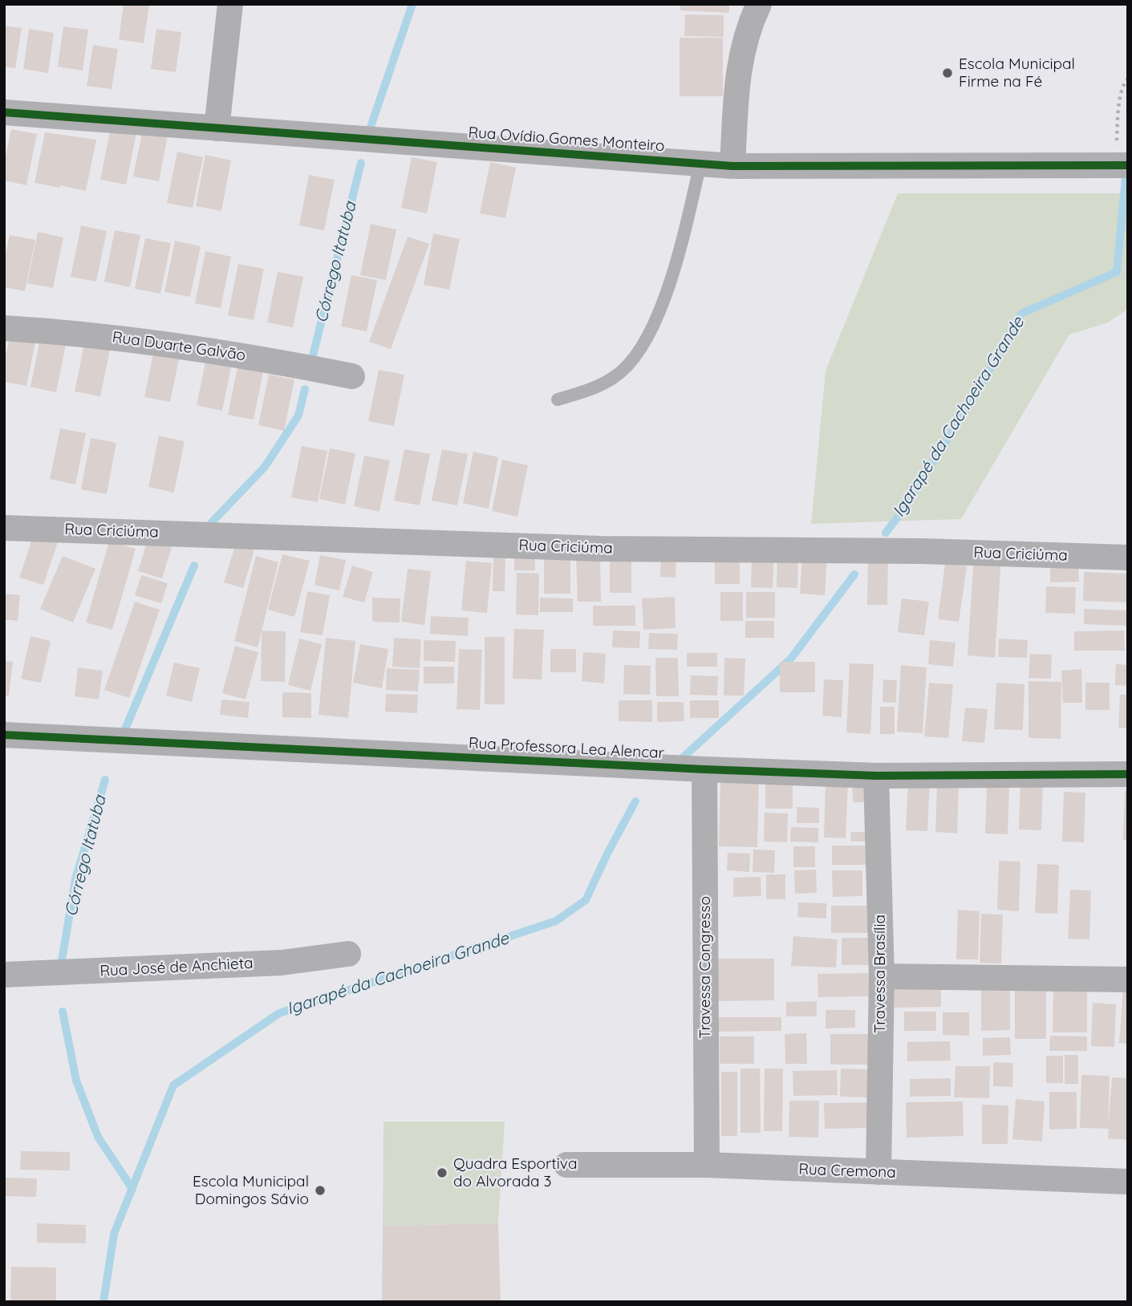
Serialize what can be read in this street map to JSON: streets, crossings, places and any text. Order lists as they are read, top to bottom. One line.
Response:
{"streets":{"street":["Rua Ovídio Gomes Monteiro","Rua Duarte Galvão","Rua Criciúma","Rua Professora Lea Alencar","Rua José de Anchieta","Travessa Congresso","Travessa Brasília","Rua Cremona"]},"crossings":[["Rua Professora Lea Alencar","Travessa Congresso"],["Rua Professora Lea Alencar","Travessa Brasília"],["Travessa Congresso","Rua Cremona"],["Travessa Brasília","Rua Cremona"]],"water":["Córrego Itatuba","Igarapé da Cachoeira Grande"],"places":["Escola Municipal Firme na Fé","Quadra Esportiva do Alvorada 3","Escola Municipal Domingos Sávio"]}
